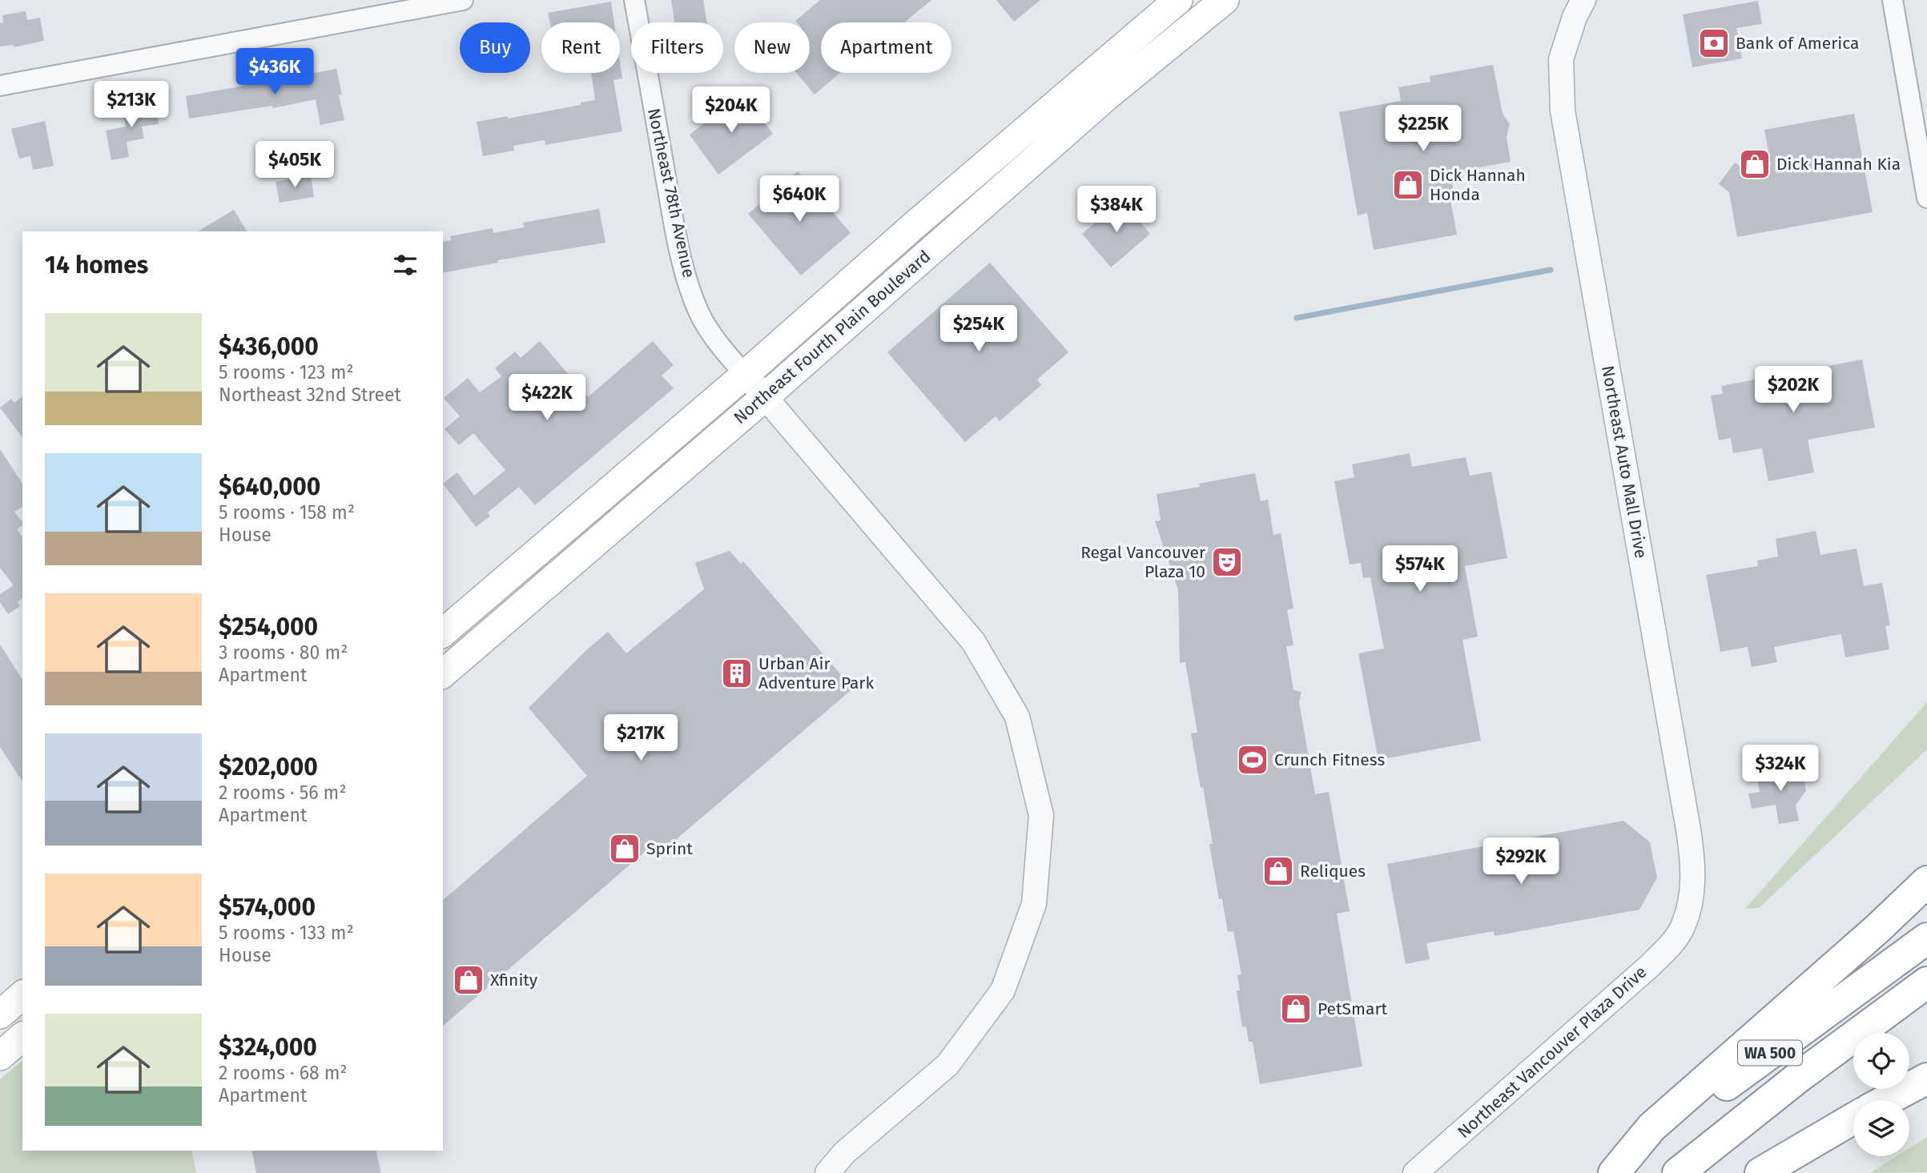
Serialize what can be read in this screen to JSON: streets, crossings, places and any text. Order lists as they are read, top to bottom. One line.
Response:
{"streets":{"highway":["WA 500"],"main road":["Northeast Fourth Plain Boulevard"],"street":["Northeast 78th Avenue","Northeast Auto Mall Drive","Northeast Vancouver Plaza Drive"]},"crossings":[["Northeast 78th Avenue","Northeast Fourth Plain Boulevard"],["Northeast Auto Mall Drive","Northeast Vancouver Plaza Drive"]],"places":{"bank":["Bank of America"],"shop":["Dick Hannah Kia","Dick Hannah Honda","Sprint","Reliques","Xfinity","PetSmart"],"theatre":["Regal Vancouver Plaza 10"],"building":["Urban Air Adventure Park"],"sports":["Crunch Fitness"]},"page":{"chip":["Buy","Rent","Filters","New","Apartment"],"price":["$436K","$213K","$204K","$225K","$405K","$640K","$384K","$254K","$202K","$422K","$574K","$217K","$324K","$292K"],"heading":"14 homes","list":[{"name":"$436,000","note":"5 rooms · 123 m² · Northeast 32nd Street"},{"name":"$640,000","note":"5 rooms · 158 m² · House"},{"name":"$254,000","note":"3 rooms · 80 m² · Apartment"},{"name":"$202,000","note":"2 rooms · 56 m² · Apartment"},{"name":"$574,000","note":"5 rooms · 133 m² · House"},{"name":"$324,000","note":"2 rooms · 68 m² · Apartment"}]}}
